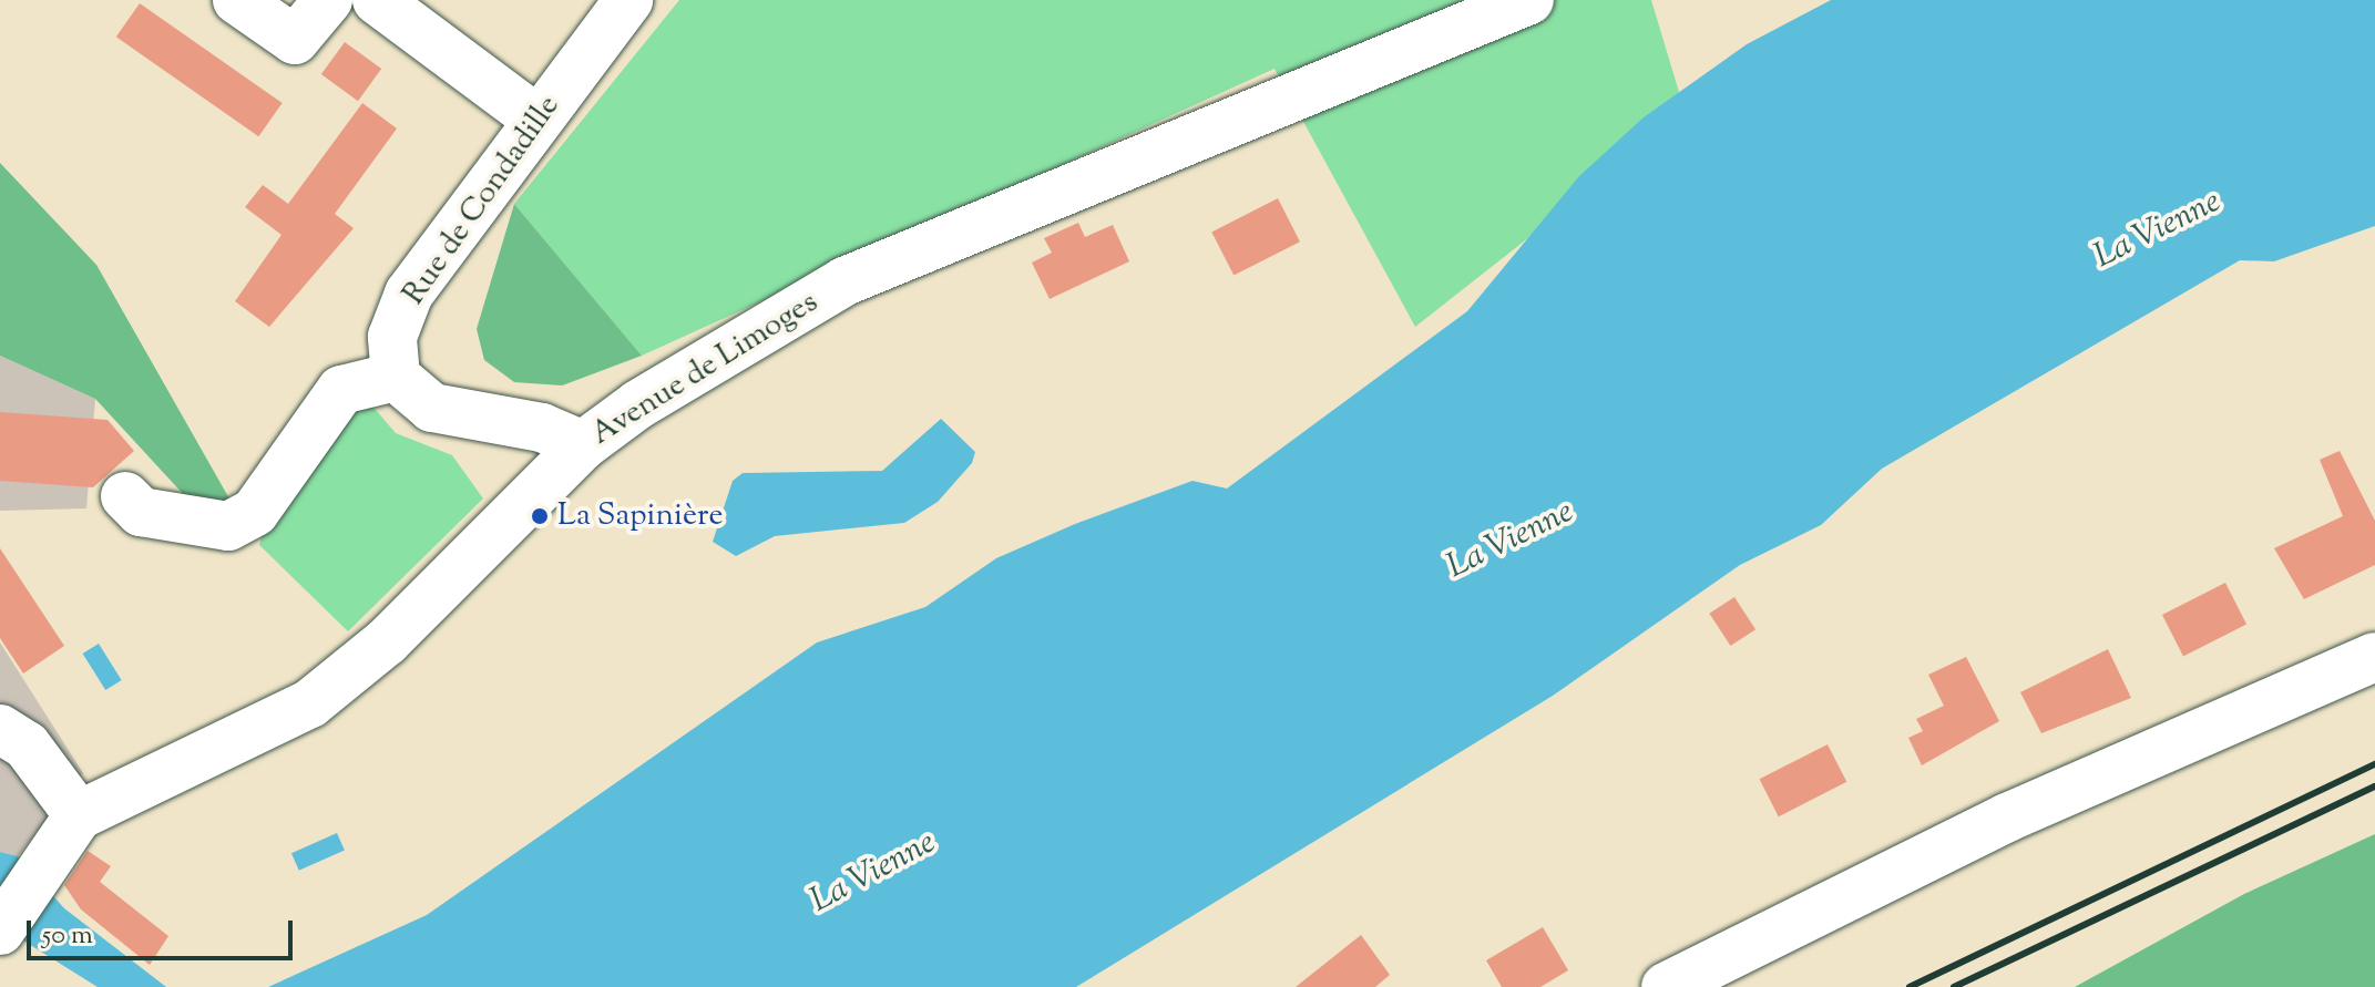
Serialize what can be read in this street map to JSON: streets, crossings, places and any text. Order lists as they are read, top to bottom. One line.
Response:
{"streets":{"main road":["Rue de Condadille","Avenue de Limoges"]},"water":["La Vienne"],"places":["La Sapinière"],"scale_bar":"50 m"}
